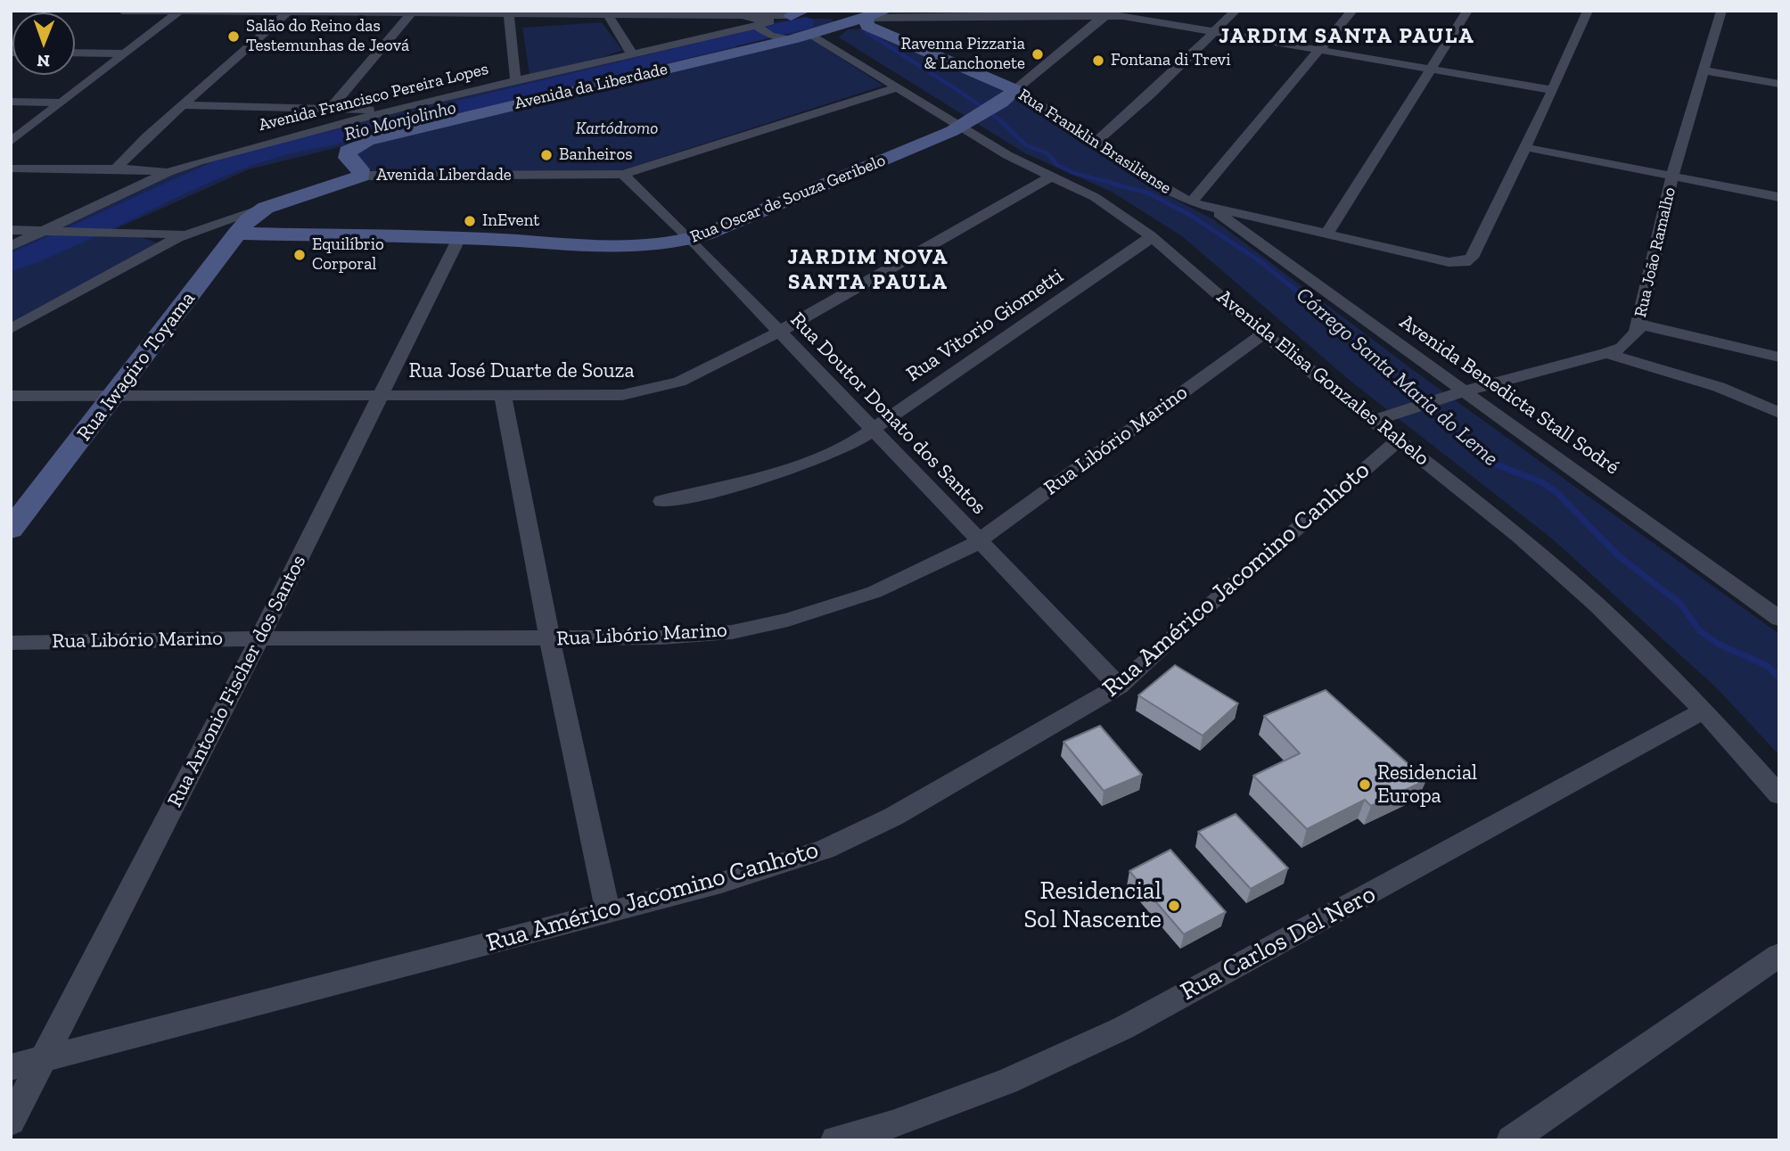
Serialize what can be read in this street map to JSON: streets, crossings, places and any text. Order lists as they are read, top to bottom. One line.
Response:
{"streets":{"street":["Avenida da Liberdade","Avenida Francisco Pereira Lopes","Rua Franklin Brasiliense","Avenida Liberdade","Rua Oscar de Souza Geribelo","Rua João Ramalho","Rua Vitorio Giometti","Rua Iwagiro Toyama","Rua José Duarte de Souza","Avenida Elisa Gonzales Rabelo","Avenida Benedicta Stall Sodré","Rua Doutor Donato dos Santos","Rua Libório Marino","Rua Américo Jacomino Canhoto","Rua Antonio Fischer dos Santos","Rua Carlos Del Nero"]},"crossings":[["Avenida da Liberdade","Rua Franklin Brasiliense"],["Avenida da Liberdade","Avenida Liberdade"],["Avenida da Liberdade","Avenida Elisa Gonzales Rabelo"],["Rua Franklin Brasiliense","Rua Oscar de Souza Geribelo"],["Rua Franklin Brasiliense","Avenida Benedicta Stall Sodré"],["Avenida Liberdade","Rua Oscar de Souza Geribelo"],["Avenida Liberdade","Rua Iwagiro Toyama"],["Avenida Liberdade","Avenida Elisa Gonzales Rabelo"],["Avenida Liberdade","Rua Doutor Donato dos Santos"],["Rua Oscar de Souza Geribelo","Rua Iwagiro Toyama"],["Rua Oscar de Souza Geribelo","Avenida Elisa Gonzales Rabelo"],["Rua Oscar de Souza Geribelo","Rua Doutor Donato dos Santos"],["Rua Oscar de Souza Geribelo","Rua Antonio Fischer dos Santos"],["Rua João Ramalho","Avenida Elisa Gonzales Rabelo"],["Rua João Ramalho","Avenida Benedicta Stall Sodré"],["Rua Vitorio Giometti","Avenida Elisa Gonzales Rabelo"],["Rua Vitorio Giometti","Rua Doutor Donato dos Santos"],["Rua Iwagiro Toyama","Rua José Duarte de Souza"],["Rua José Duarte de Souza","Avenida Elisa Gonzales Rabelo"],["Rua José Duarte de Souza","Rua Doutor Donato dos Santos"],["Rua José Duarte de Souza","Rua Antonio Fischer dos Santos"],["Avenida Elisa Gonzales Rabelo","Rua Libório Marino"],["Avenida Elisa Gonzales Rabelo","Rua Américo Jacomino Canhoto"],["Avenida Elisa Gonzales Rabelo","Rua Carlos Del Nero"],["Rua Doutor Donato dos Santos","Rua Libório Marino"],["Rua Doutor Donato dos Santos","Rua Américo Jacomino Canhoto"],["Rua Libório Marino","Rua Antonio Fischer dos Santos"],["Rua Américo Jacomino Canhoto","Rua Antonio Fischer dos Santos"]],"districts":["JARDIM SANTA PAULA","JARDIM NOVA SANTA PAULA"],"water":["Rio Monjolinho","Córrego Santa Maria do Leme"],"parks":["Kartódromo"],"places":["Salão do Reino das Testemunhas de Jeová","Ravenna Pizzaria & Lanchonete","Fontana di Trevi","Banheiros","InEvent","Equilíbrio Corporal","Residencial Europa","Residencial Sol Nascente"],"north":"bottom"}
